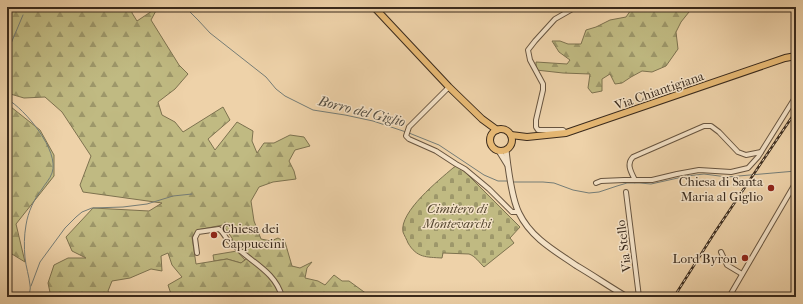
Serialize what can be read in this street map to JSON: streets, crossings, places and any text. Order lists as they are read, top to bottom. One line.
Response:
{"streets":{"main road":["Via Chiantigiana"],"street":["Via Stello"]},"water":["Borro del Giglio"],"parks":["Cimitero di Montevarchi"],"places":["Chiesa di Santa Maria al Giglio","Chiesa dei Cappuccini","Lord Byron"]}
